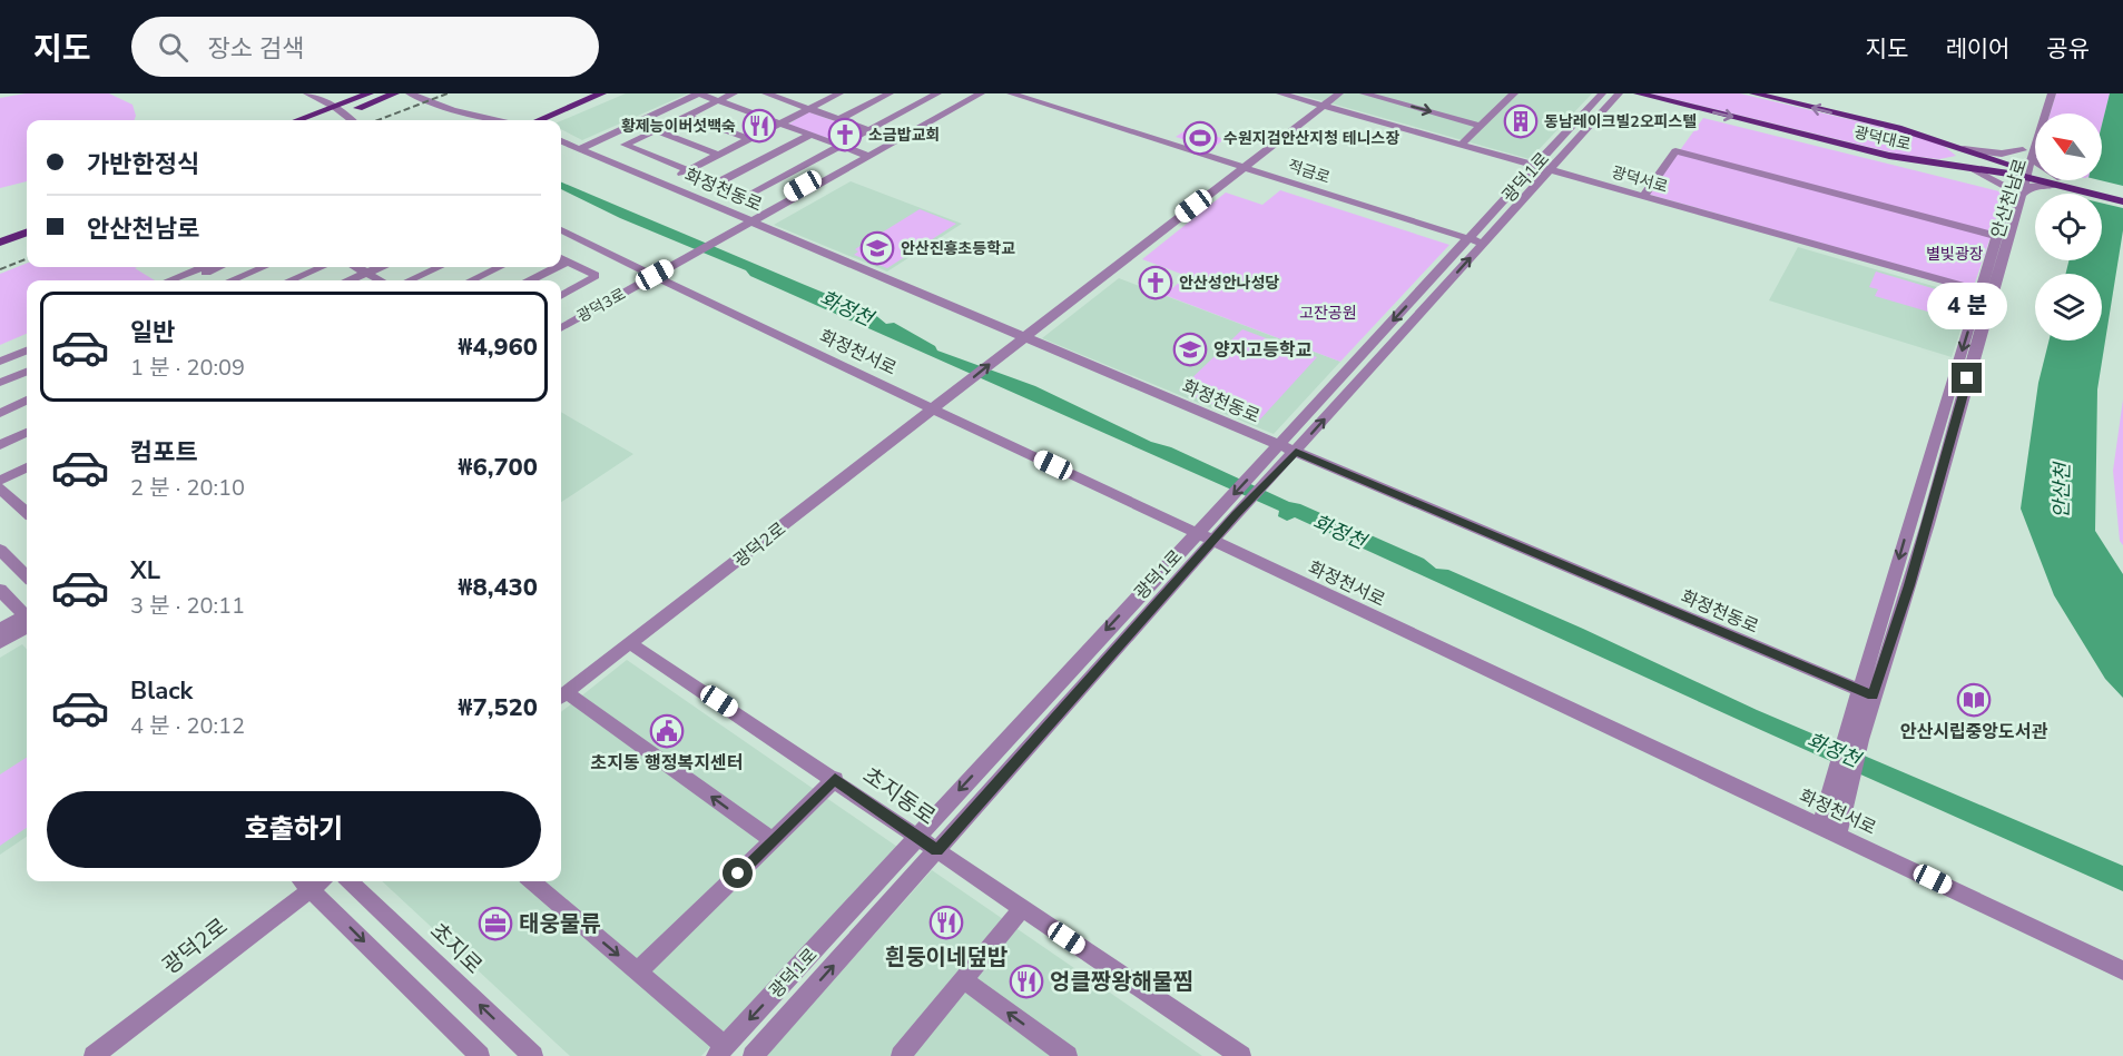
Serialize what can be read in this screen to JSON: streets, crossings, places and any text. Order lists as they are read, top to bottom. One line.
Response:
{"streets":{"main road":["광덕대로"],"street":["적금로","광덕1로","광덕서로","화정천동로","안산천남로","광덕3로","화정천서로","광덕2로","초지동로","초지로"]},"crossings":[["광덕대로","안산천남로"],["적금로","광덕1로"],["광덕1로","광덕서로"],["광덕1로","화정천동로"],["광덕1로","화정천서로"],["광덕1로","초지동로"],["광덕서로","안산천남로"],["화정천동로","안산천남로"],["화정천동로","광덕3로"],["화정천동로","광덕2로"],["광덕3로","화정천서로"],["화정천서로","광덕2로"],["광덕2로","초지동로"]],"water":["화정천","안산천"],"parks":["별빛광장","고잔공원"],"places":{"building":["동남레이크빌2오피스텔"],"restaurant":["황제능이버섯백숙","흰둥이네덮밥","엉클짱왕해물찜"],"church":["소금밥교회","안산성안나성당"],"sports":["수원지검안산지청 테니스장"],"school or university":["안산진흥초등학교","양지고등학교"],"library":["안산시립중앙도서관"],"public building":["초지동 행정복지센터"],"office":["태웅물류"]},"north":"top left","page":{"header":"지도","search":"장소 검색","nav":["지도","레이어","공유"],"banner":["가반한정식","안산천남로"],"bubble":"4 분","list":[{"name":"일반","note":"1 분 · 20:09","value":"₩4,960"},{"name":"컴포트","note":"2 분 · 20:10","value":"₩6,700"},{"name":"XL","note":"3 분 · 20:11","value":"₩8,430"},{"name":"Black","note":"4 분 · 20:12","value":"₩7,520"}],"buttons":"호출하기"}}
